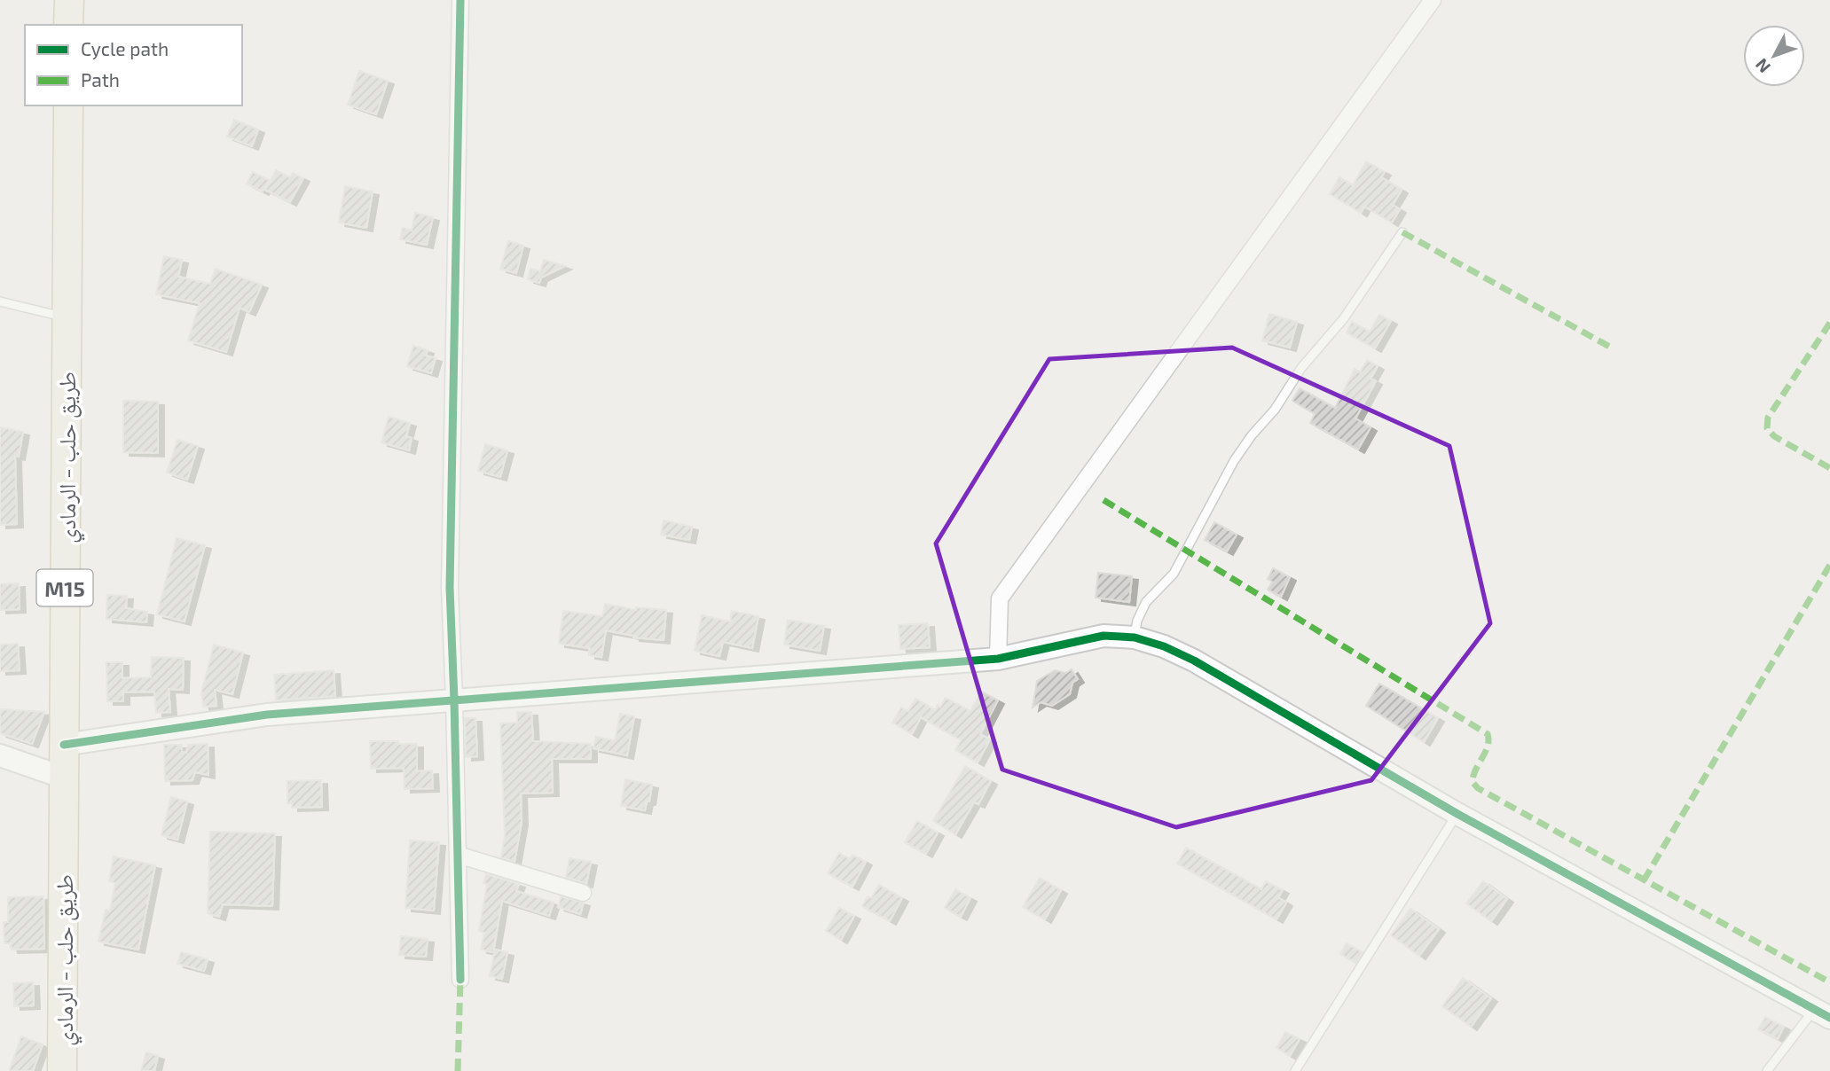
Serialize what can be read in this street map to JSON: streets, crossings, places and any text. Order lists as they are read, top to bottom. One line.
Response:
{"streets":{"highway":["طريق حلب - الرمادي","M15"]},"legend":["Cycle path","Path"],"north":"bottom left"}
